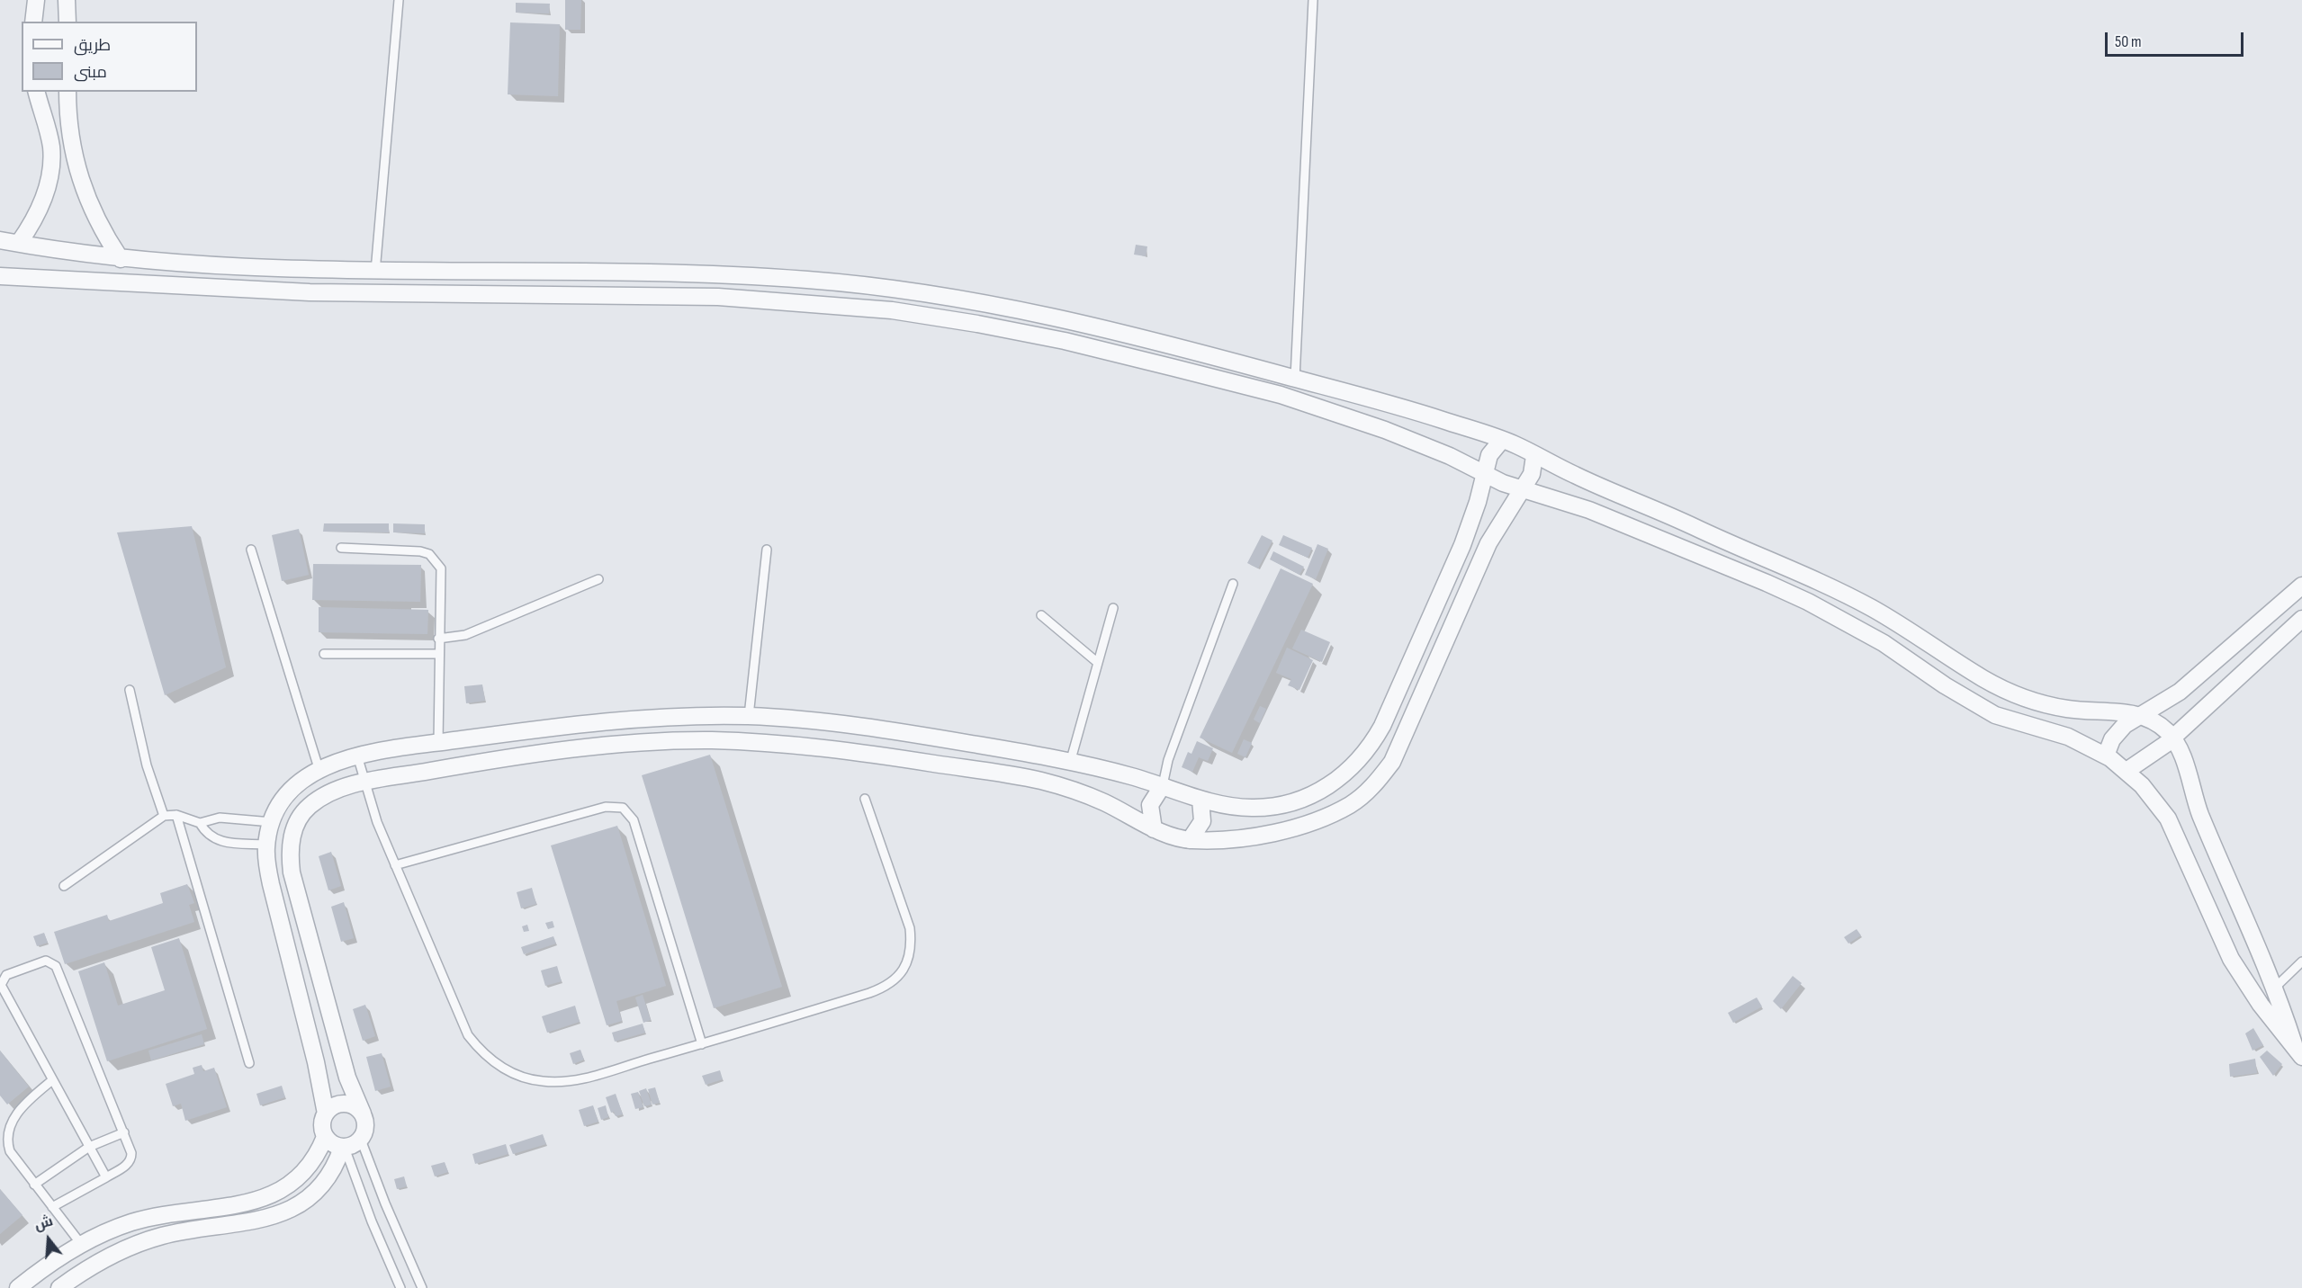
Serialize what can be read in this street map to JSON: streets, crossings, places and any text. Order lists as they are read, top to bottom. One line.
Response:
{"legend":["طريق","مبنى"],"scale_bar":"50 m","north":"top"}
